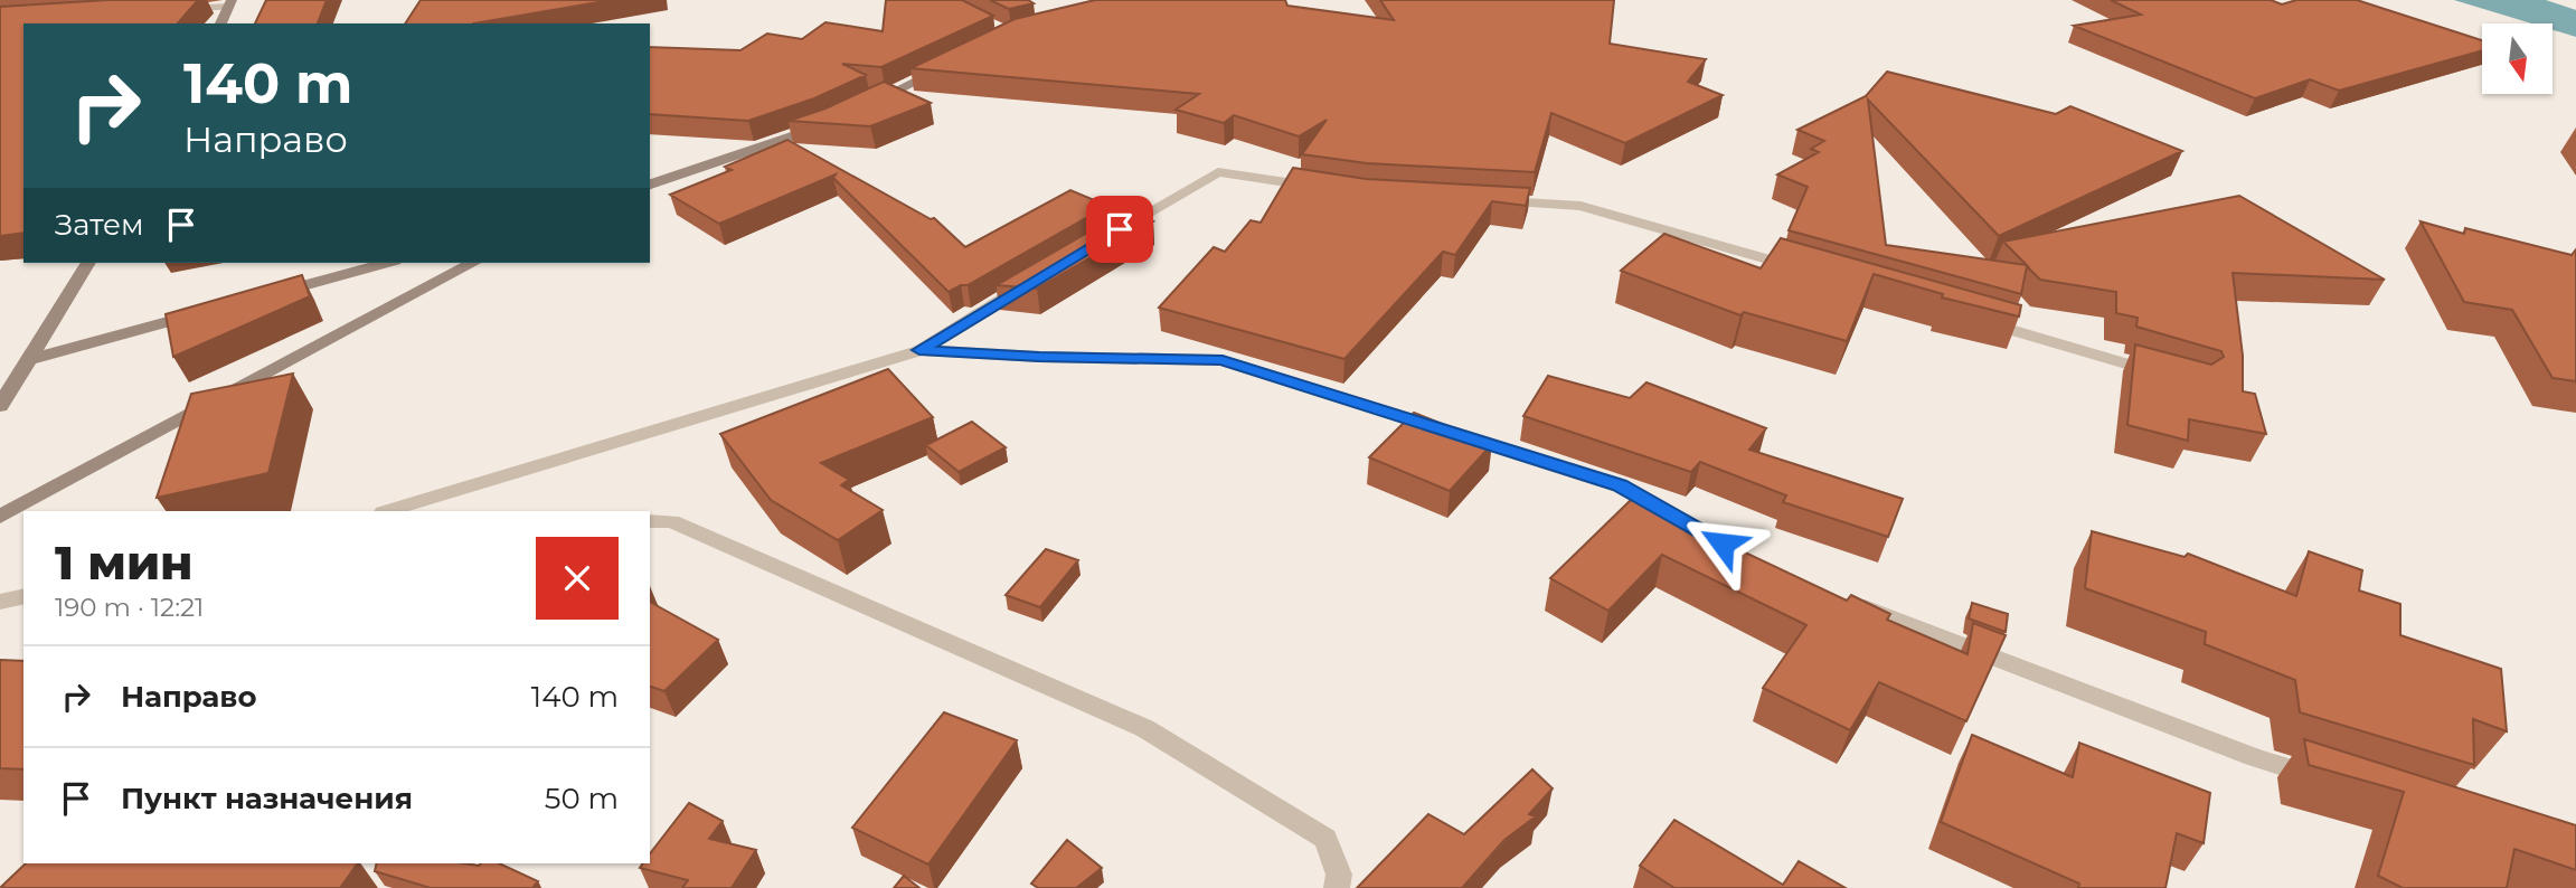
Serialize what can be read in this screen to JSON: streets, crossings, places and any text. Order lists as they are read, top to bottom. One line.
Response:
{"north":"bottom","page":{"turn":["140 m","Направо"],"then":"Затем","heading":["1 мин","190 m · 12:21"],"list":[{"name":"Направо","value":"140 m"},{"name":"Пункт назначения","value":"50 m"}]}}
